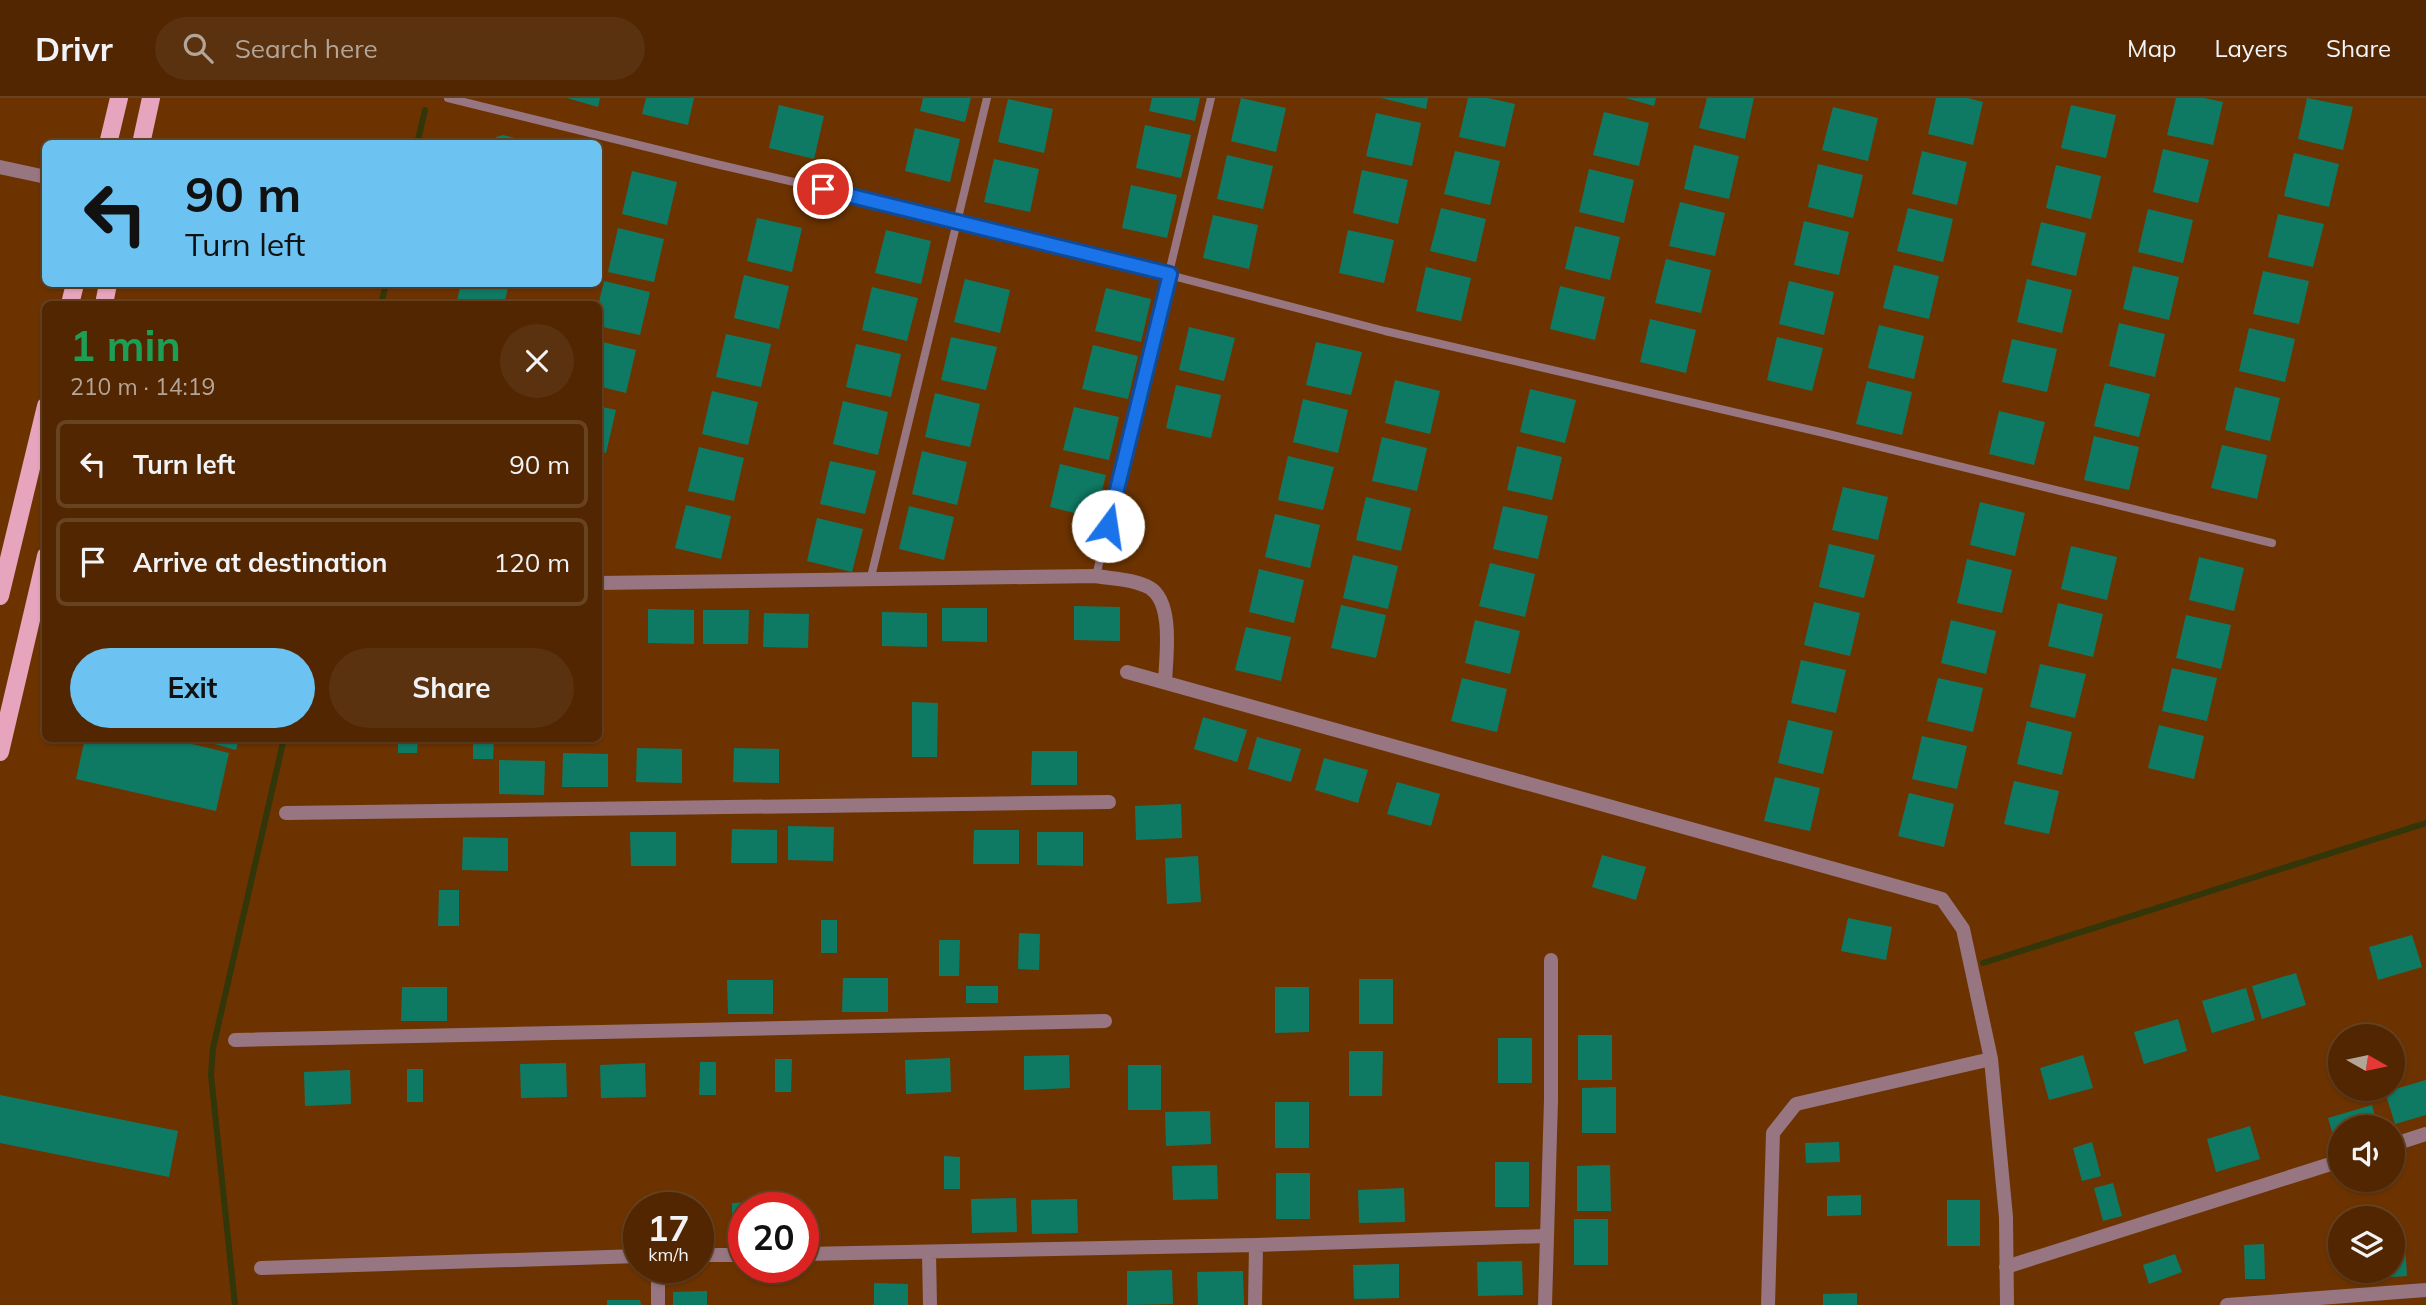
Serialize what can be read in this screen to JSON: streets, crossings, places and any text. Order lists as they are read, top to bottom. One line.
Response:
{"north":"right","page":{"header":"Drivr","search":"Search here","nav":["Map","Layers","Share"],"turn":["90 m","Turn left"],"heading":["1 min","210 m · 14:19"],"list":[{"name":"Turn left","value":"90 m"},{"name":"Arrive at destination","value":"120 m"}],"buttons":["Exit","Share"],"speed":"17 km/h","limit":"20"}}
